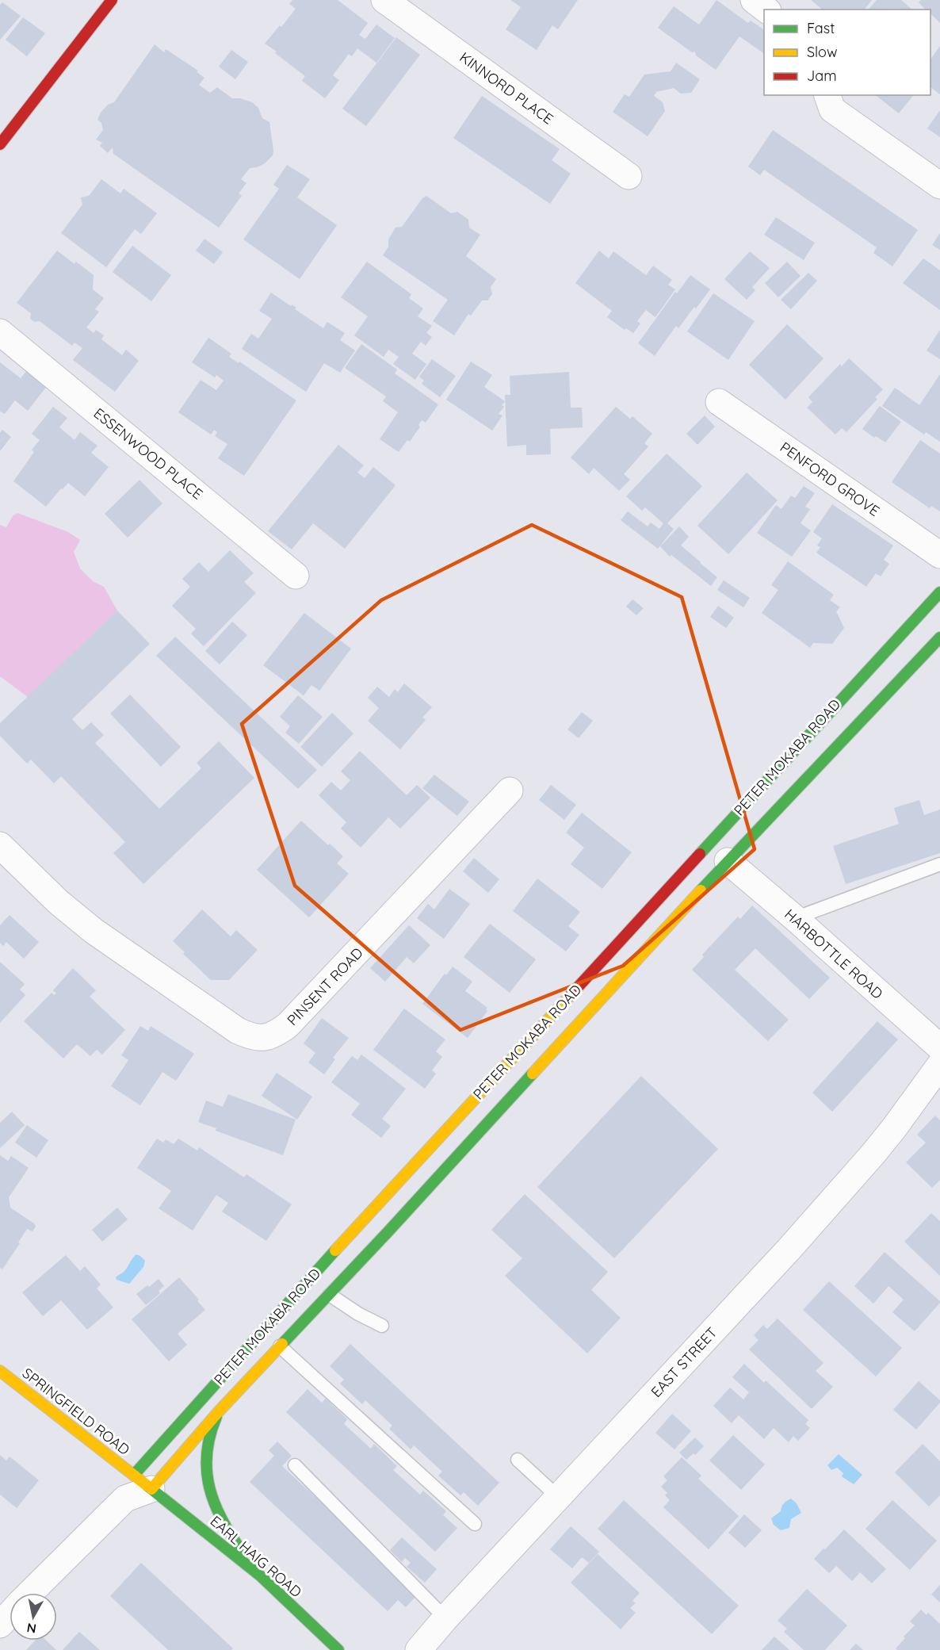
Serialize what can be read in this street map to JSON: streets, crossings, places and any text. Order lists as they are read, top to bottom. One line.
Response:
{"streets":{"street":["KINNORD PLACE","ESSENWOOD PLACE","PENFORD GROVE","PETER MOKABA ROAD","HARBOTTLE ROAD","PINSENT ROAD","EAST STREET","SPRINGFIELD ROAD","EARL HAIG ROAD"]},"crossings":[["PETER MOKABA ROAD","HARBOTTLE ROAD"],["PETER MOKABA ROAD","SPRINGFIELD ROAD"],["PETER MOKABA ROAD","EARL HAIG ROAD"],["SPRINGFIELD ROAD","EARL HAIG ROAD"]],"legend":["Fast","Slow","Jam"],"north":"bottom"}
